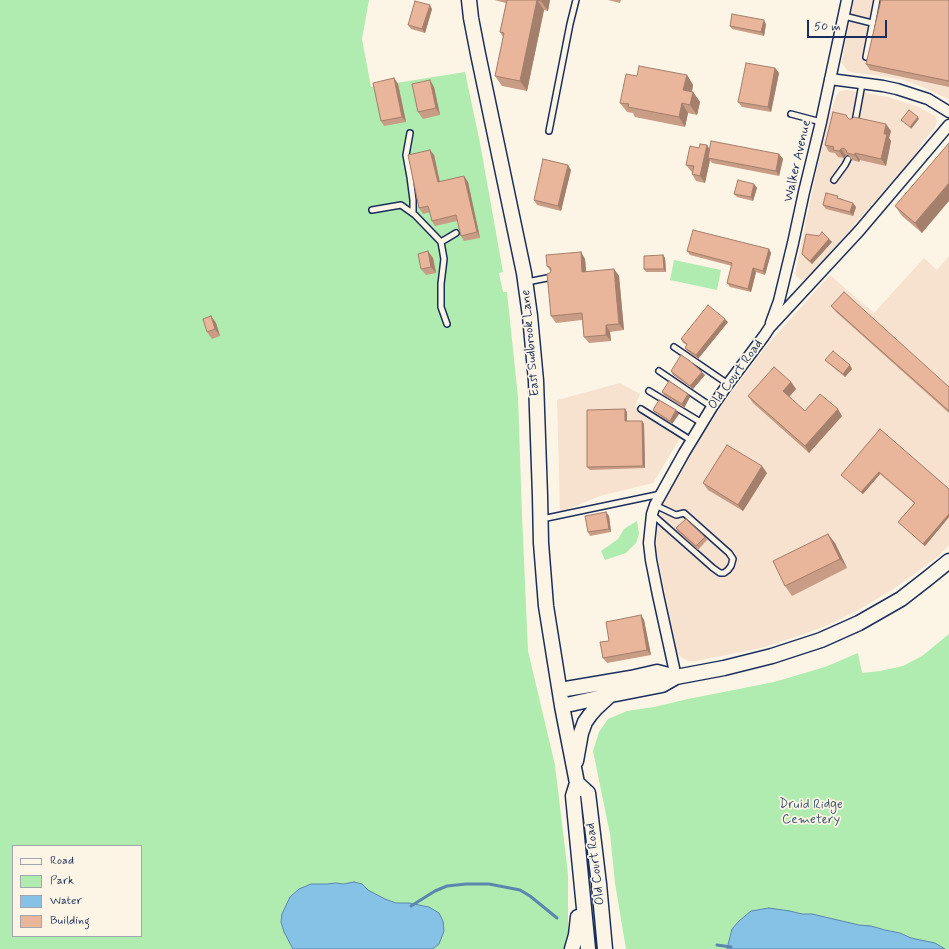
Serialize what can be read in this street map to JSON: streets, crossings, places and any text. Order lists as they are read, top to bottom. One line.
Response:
{"streets":{"main road":["East Sudbrook Lane","Old Court Road"],"street":["Walker Avenue"]},"crossings":[["Walker Avenue","Old Court Road"],["East Sudbrook Lane","Old Court Road"]],"parks":["Druid Ridge Cemetery"],"legend":["Road","Park","Water","Building"],"scale_bar":"50 m"}
